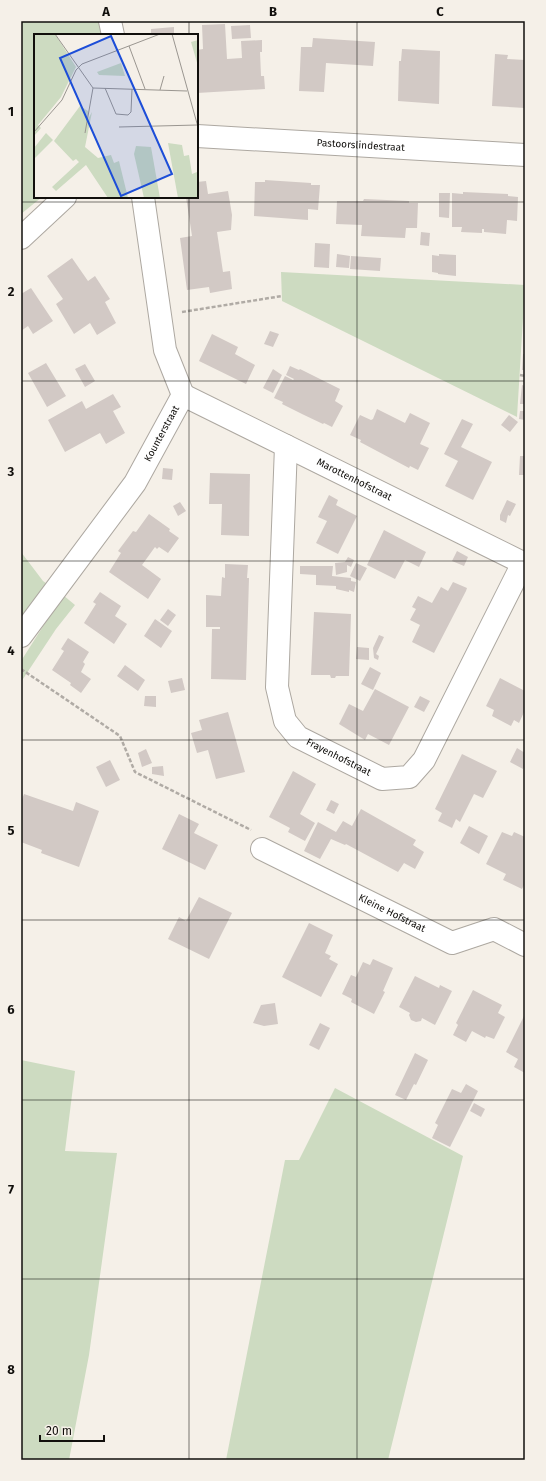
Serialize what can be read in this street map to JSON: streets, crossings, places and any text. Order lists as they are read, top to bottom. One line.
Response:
{"streets":{"street":["Pastoorslindestraat","Kounterstraat","Marottenhofstraat","Frayenhofstraat","Kleine Hofstraat"]},"crossings":[["Kounterstraat","Marottenhofstraat"],["Marottenhofstraat","Frayenhofstraat"]],"scale_bar":"20 m","grid":{"columns":["A","B","C"],"rows":["1","2","3","4","5","6","7","8"]}}
